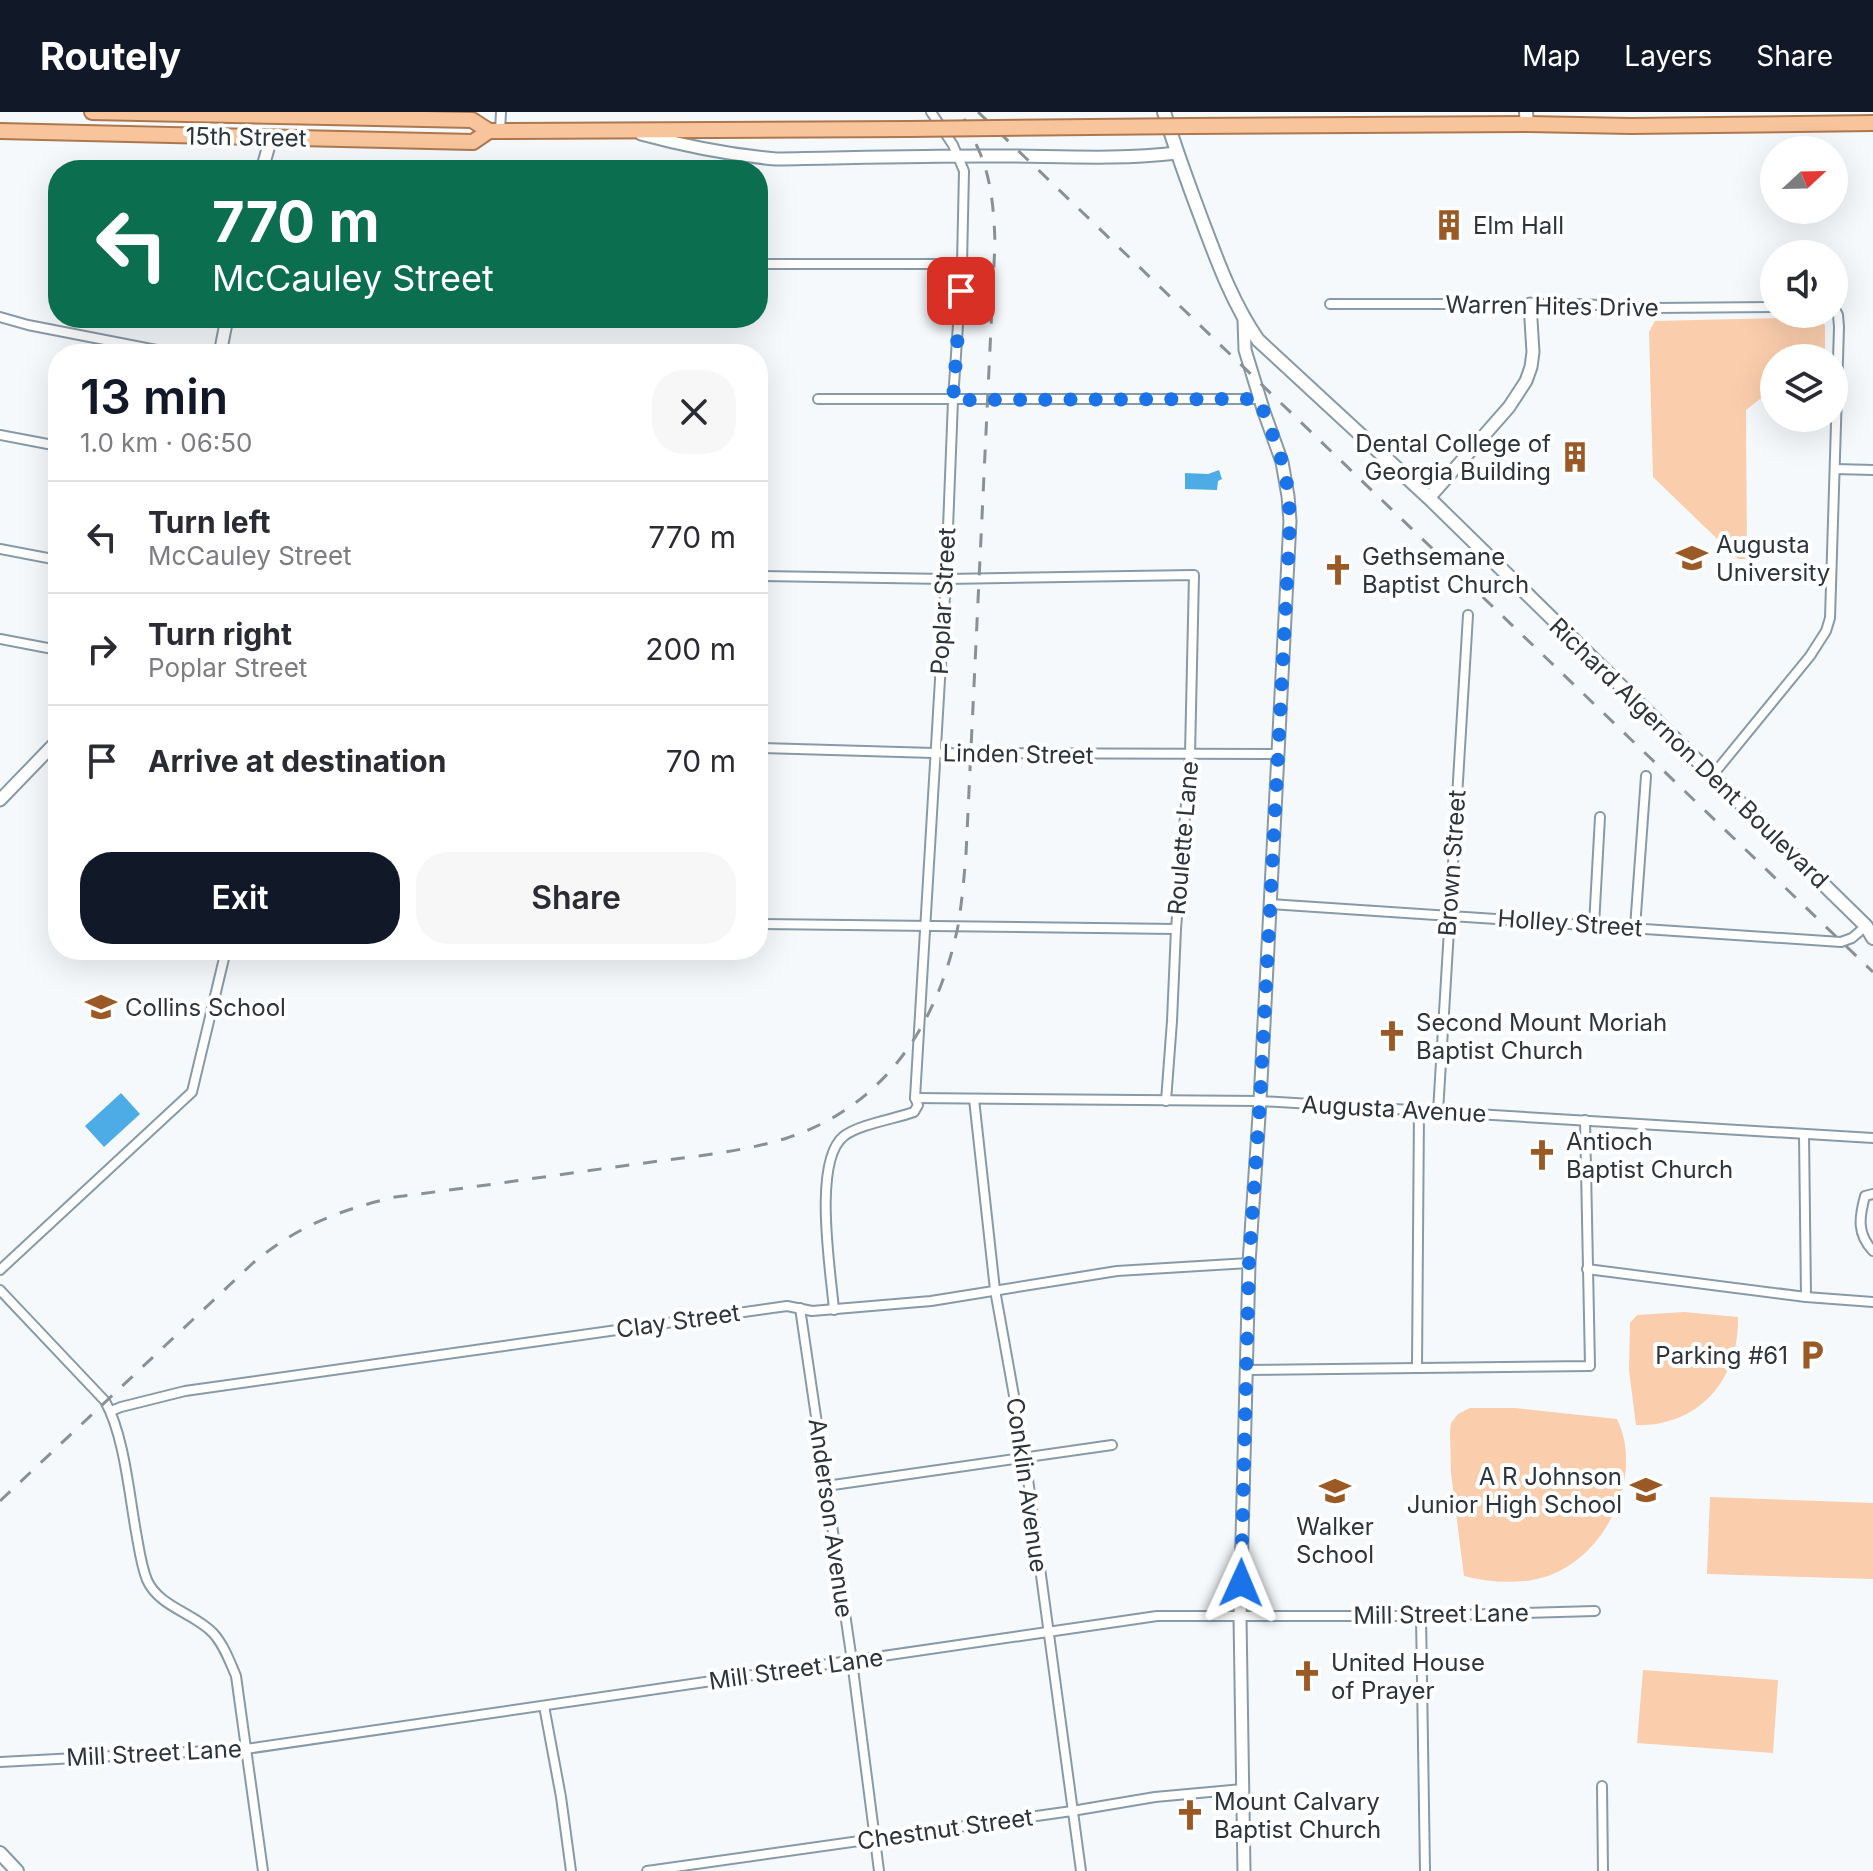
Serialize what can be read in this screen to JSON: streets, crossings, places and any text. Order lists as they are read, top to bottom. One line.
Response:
{"streets":{"main road":["15th Street","Richard Algernon Dent Boulevard"],"street":["Warren Hites Drive","Poplar Street","Linden Street","Roulette Lane","Brown Street","Holley Street","Augusta Avenue","Clay Street","Conklin Avenue","Anderson Avenue","Mill Street Lane","Chestnut Street"]},"crossings":[["Poplar Street","Linden Street"],["Poplar Street","Roulette Lane"],["Poplar Street","Augusta Avenue"],["Richard Algernon Dent Boulevard","Holley Street"],["Linden Street","Roulette Lane"],["Roulette Lane","Augusta Avenue"],["Brown Street","Holley Street"],["Brown Street","Augusta Avenue"],["Augusta Avenue","Conklin Avenue"],["Clay Street","Conklin Avenue"],["Clay Street","Anderson Avenue"],["Conklin Avenue","Mill Street Lane"],["Conklin Avenue","Chestnut Street"],["Anderson Avenue","Mill Street Lane"],["Anderson Avenue","Chestnut Street"]],"places":{"building":["Elm Hall","Dental College of Georgia Building"],"school or university":["Augusta University","Collins School","A R Johnson Junior High School","Walker School"],"church":["Gethsemane Baptist Church","Second Mount Moriah Baptist Church","Antioch Baptist Church","United House of Prayer","Mount Calvary Baptist Church"],"parking":["Parking #61"]},"north":"right","page":{"header":"Routely","nav":["Map","Layers","Share"],"turn":["770 m","McCauley Street"],"heading":["13 min","1.0 km · 06:50"],"list":[{"name":"Turn left","note":"McCauley Street","value":"770 m"},{"name":"Turn right","note":"Poplar Street","value":"200 m"},{"name":"Arrive at destination","value":"70 m"}],"buttons":["Exit","Share"]}}
